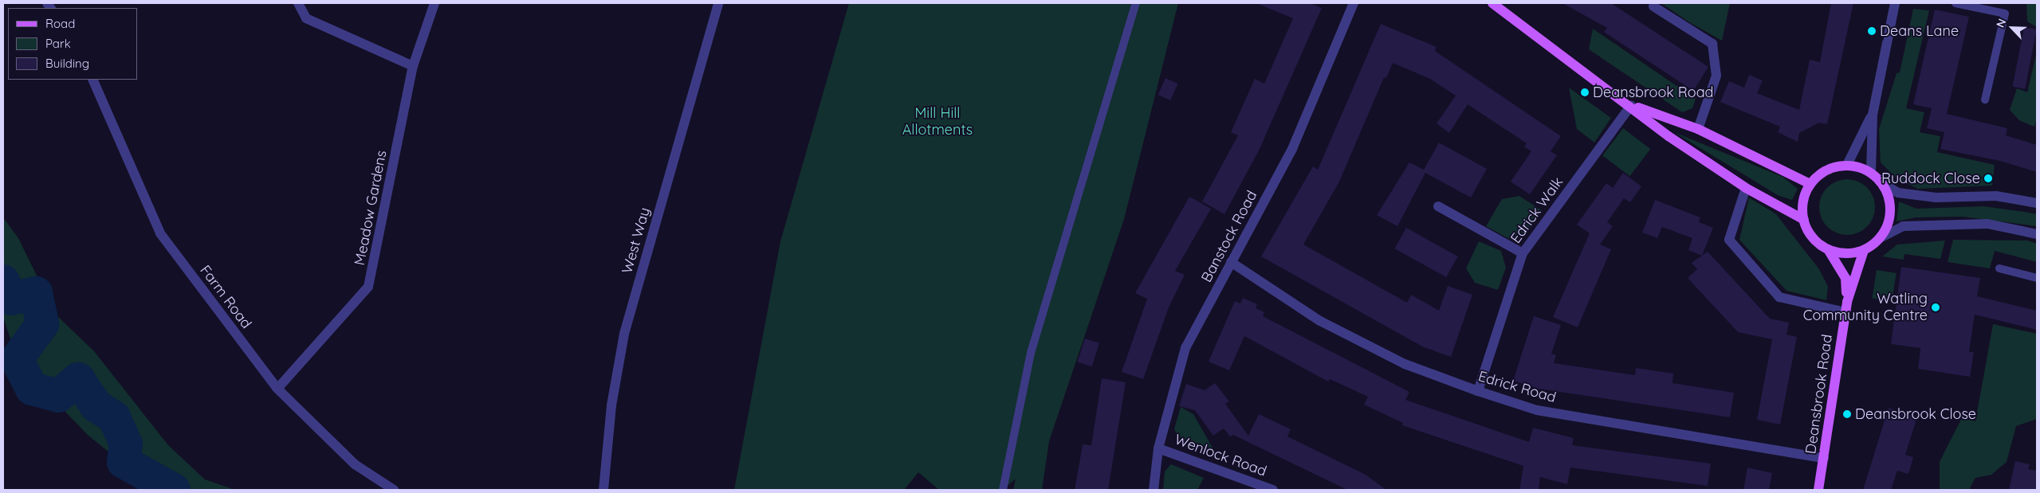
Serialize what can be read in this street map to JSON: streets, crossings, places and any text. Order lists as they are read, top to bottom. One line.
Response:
{"streets":{"main road":["Deansbrook Road"],"street":["Meadow Gardens","Edrick Walk","Banstock Road","West Way","Farm Road","Edrick Road","Wenlock Road"]},"crossings":[["Meadow Gardens","Farm Road"],["Edrick Walk","Edrick Road"],["Banstock Road","Edrick Road"],["Banstock Road","Wenlock Road"],["Edrick Road","Deansbrook Road"]],"parks":["Mill Hill Allotments"],"places":["Deans Lane","Deansbrook Road","Ruddock Close","Watling Community Centre","Deansbrook Close"],"legend":["Road","Park","Building"],"north":"top left"}
